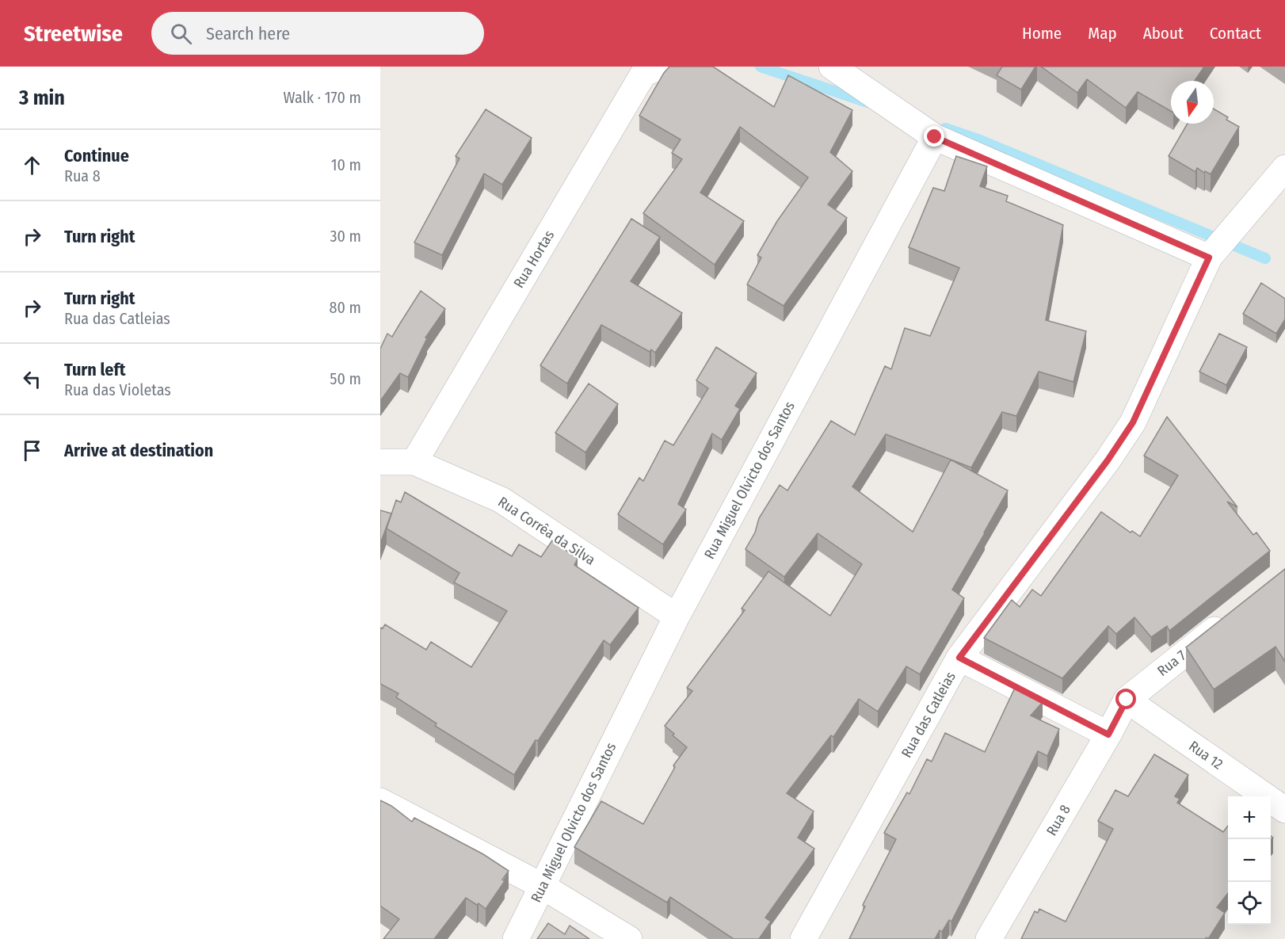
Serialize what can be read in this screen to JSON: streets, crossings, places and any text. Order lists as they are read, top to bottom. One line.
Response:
{"streets":{"street":["Rua Hortas","Rua Miguel Olvicto dos Santos","Rua Corrêa da Silva","Rua 7","Rua das Catleias","Rua 12","Rua 8"]},"crossings":[["Rua Hortas","Rua Corrêa da Silva"],["Rua Miguel Olvicto dos Santos","Rua Corrêa da Silva"],["Rua 7","Rua 12"],["Rua 7","Rua 8"],["Rua 12","Rua 8"]],"north":"bottom","page":{"header":"Streetwise","search":"Search here","nav":["Home","Map","About","Contact"],"heading":["3 min","Walk · 170 m"],"list":[["Continue","Rua 8","10 m"],["Turn right","30 m"],["Turn right","Rua das Catleias","80 m"],["Turn left","Rua das Violetas","50 m"],"Arrive at destination"],"map_buttons":["+","−"]}}
